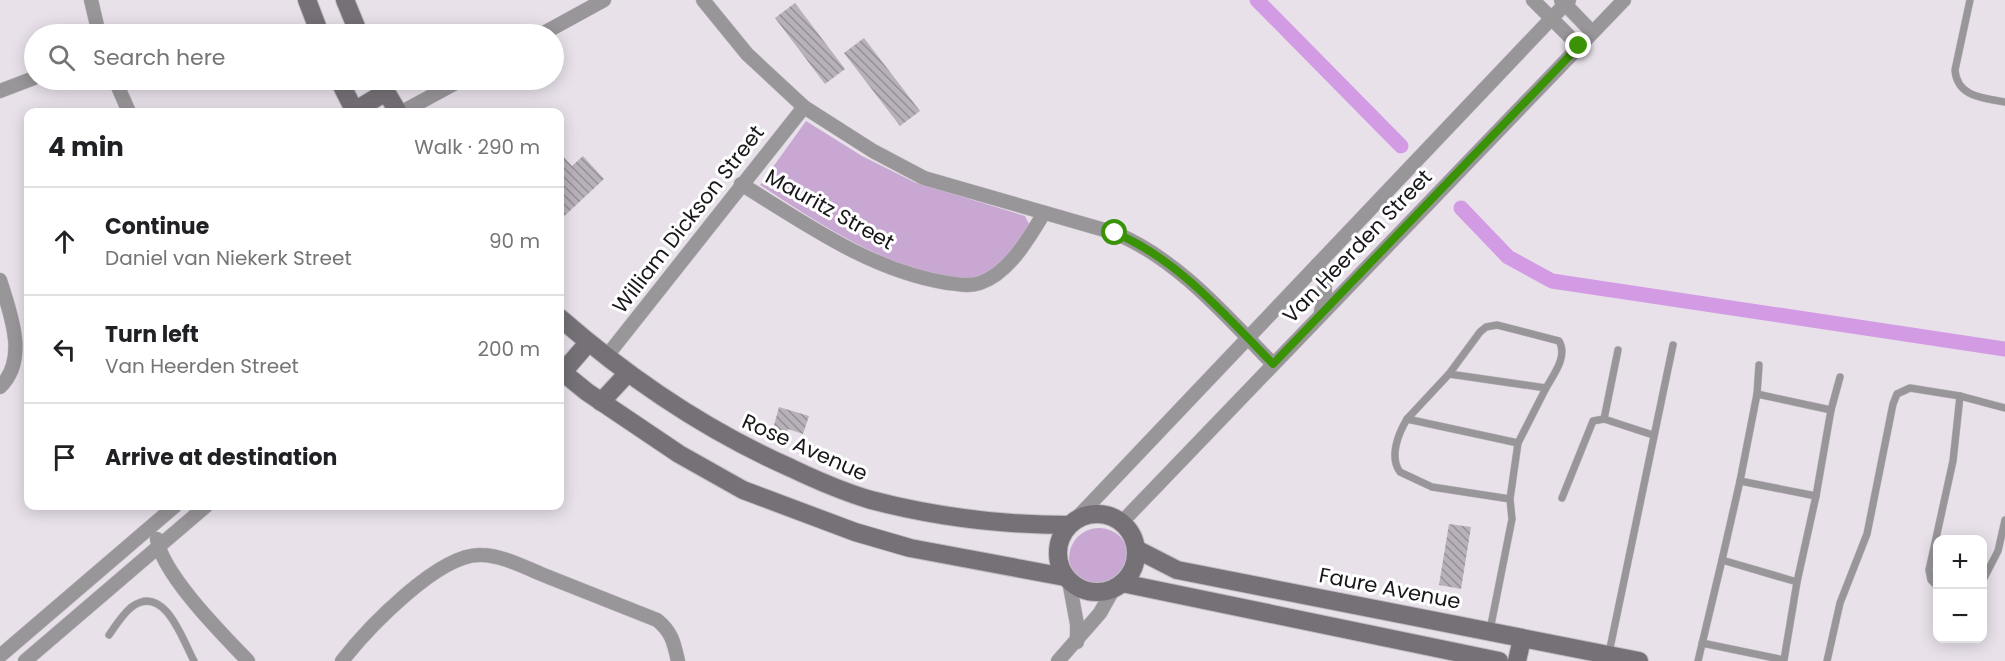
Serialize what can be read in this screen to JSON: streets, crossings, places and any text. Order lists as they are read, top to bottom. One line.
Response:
{"streets":{"street":["Mauritz Street","William Dickson Street","Van Heerden Street","Rose Avenue","Faure Avenue"]},"crossings":[["Mauritz Street","William Dickson Street"],["William Dickson Street","Rose Avenue"],["Van Heerden Street","Rose Avenue"],["Van Heerden Street","Faure Avenue"],["Rose Avenue","Faure Avenue"]],"page":{"search":"Search here","heading":["4 min","Walk · 290 m"],"list":[["Continue","Daniel van Niekerk Street","90 m"],["Turn left","Van Heerden Street","200 m"],"Arrive at destination"],"map_buttons":["+","−"]}}
